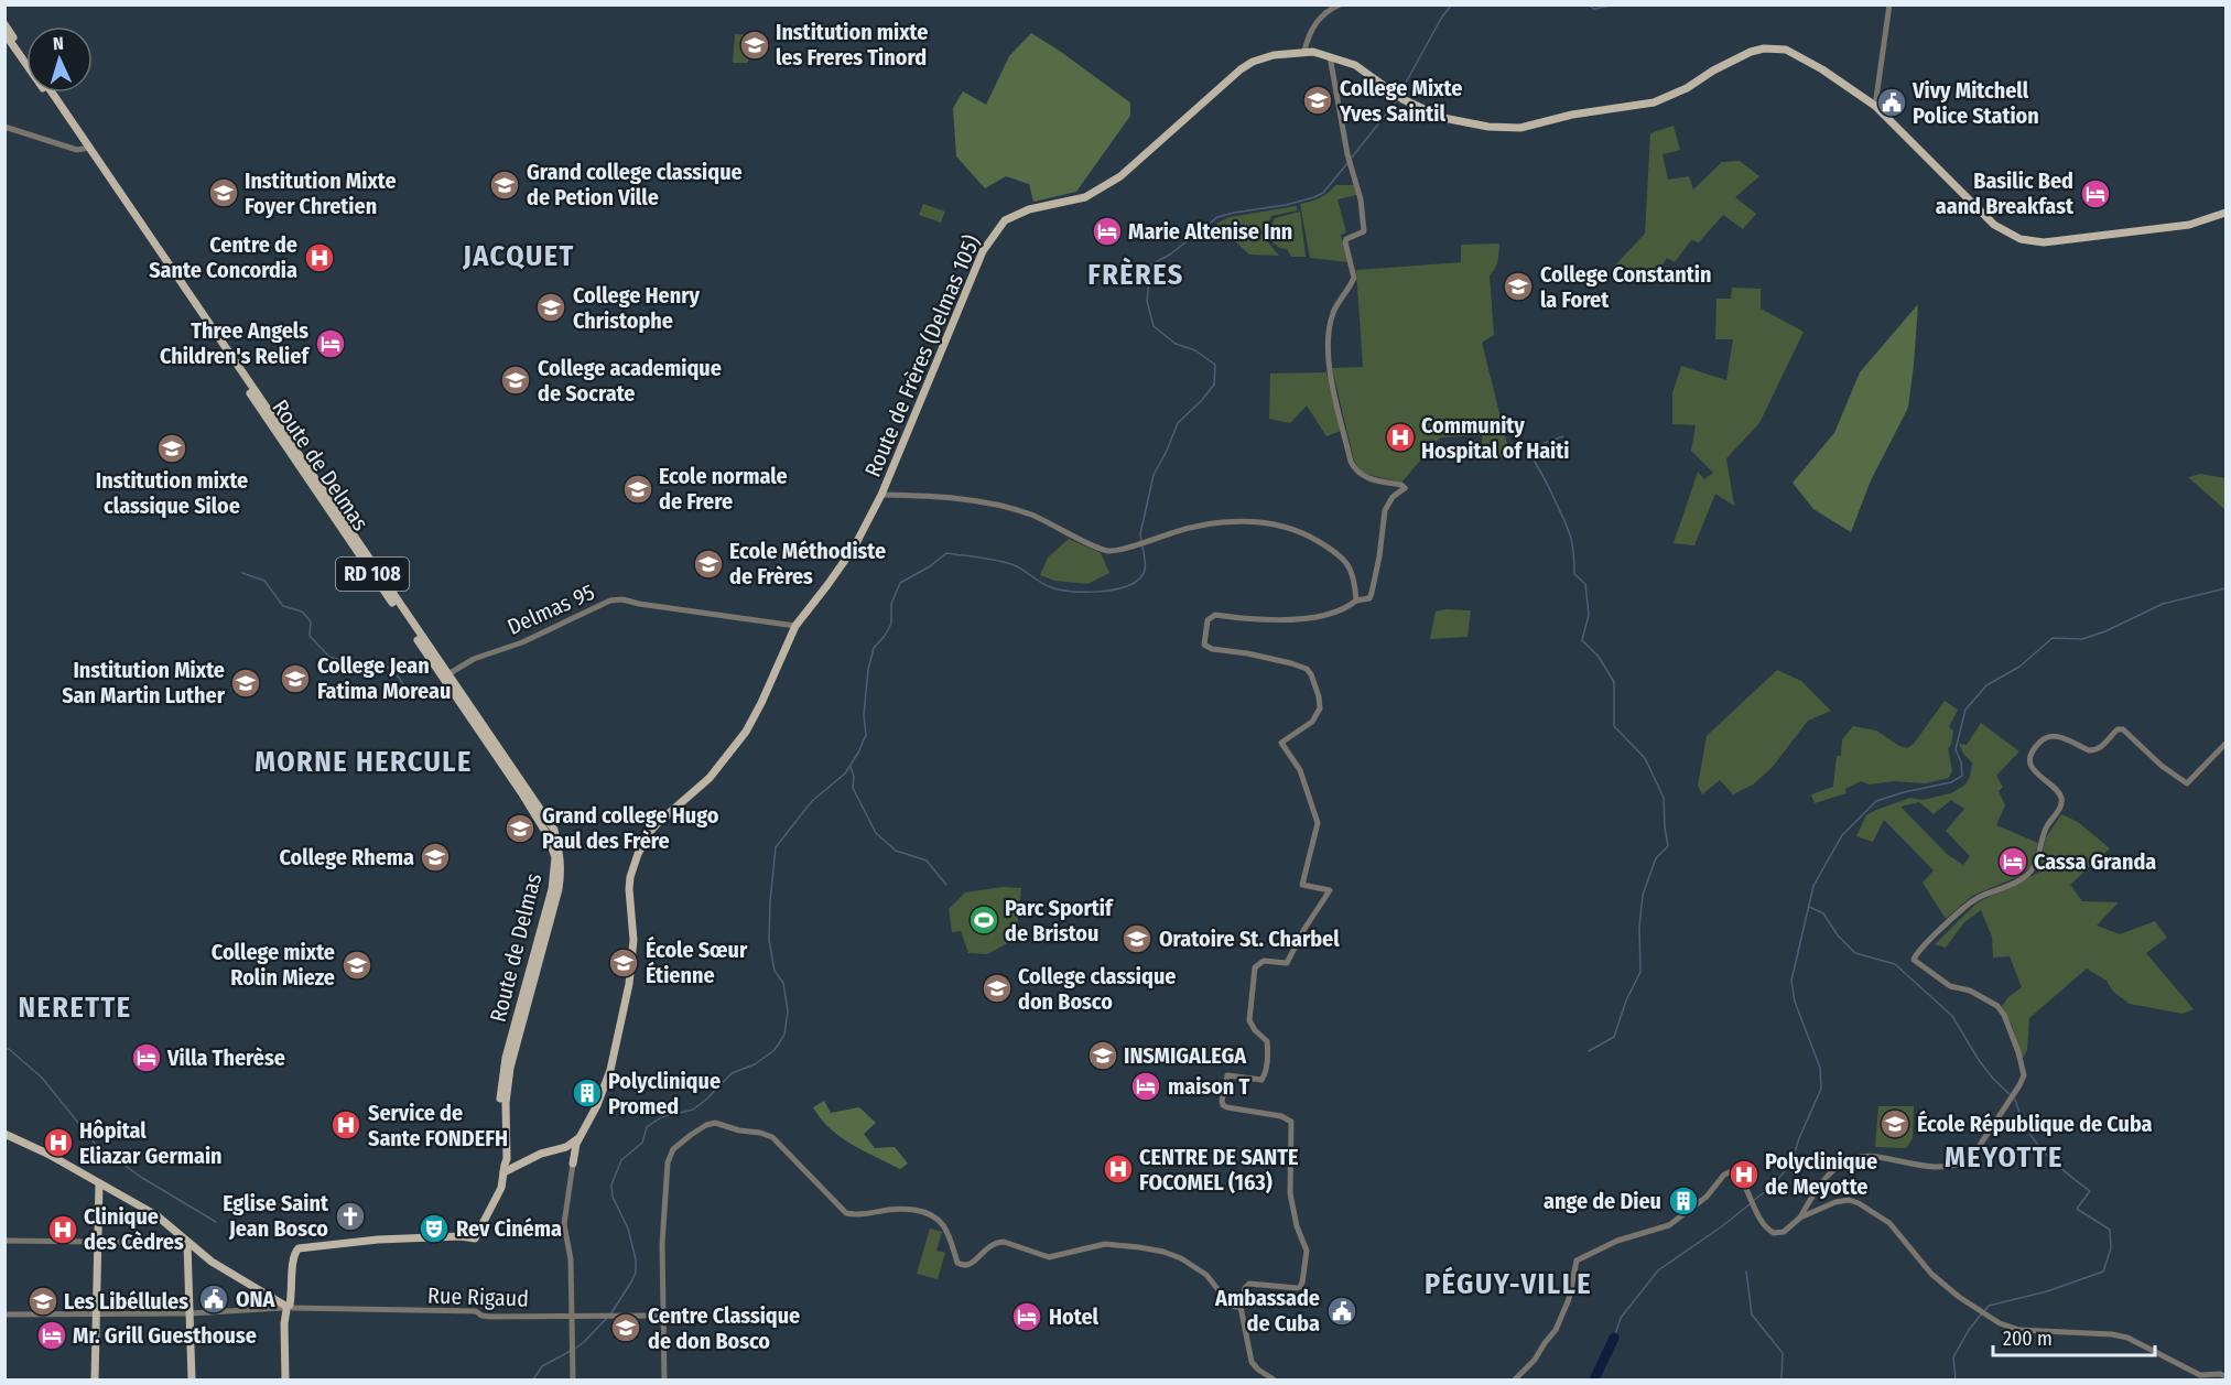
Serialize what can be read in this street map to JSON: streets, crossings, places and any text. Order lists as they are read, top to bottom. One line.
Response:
{"streets":{"main road":["Route de Frères (Delmas 105)","Route de Delmas","RD 108"],"street":["Delmas 95","Rue Rigaud"]},"crossings":[["Route de Frères (Delmas 105)","Delmas 95"],["Route de Delmas","RD 108"],["Route de Delmas","Delmas 95"],["Route de Delmas","Rue Rigaud"],["RD 108","Rue Rigaud"]],"districts":["JACQUET","FRÈRES","MORNE HERCULE","NERETTE","MEYOTTE","PÉGUY-VILLE"],"places":{"school or university":["Institution mixte les Freres Tinord","College Mixte Yves Saintil","Grand college classique de Petion Ville","Institution Mixte Foyer Chretien","College Constantin la Foret","College Henry Christophe","College academique de Socrate","Institution mixte classique Siloe","Ecole normale de Frere","Ecole Méthodiste de Frères","College Jean Fatima Moreau","Institution Mixte San Martin Luther","Grand college Hugo Paul des Frère","College Rhema","Oratoire St. Charbel","École Sœur Étienne","College mixte Rolin Mieze","College classique don Bosco","INSMIGALEGA","École République de Cuba","Les Libéllules","Centre Classique de don Bosco"],"public building":["Vivy Mitchell Police Station","ONA","Ambassade de Cuba"],"hotel":["Basilic Bed aand Breakfast","Marie Altenise Inn","Three Angels Children's Relief","Cassa Granda","Villa Therèse","maison T","Hotel","Mr. Grill Guesthouse"],"hospital":["Centre de Sante Concordia","Community Hospital of Haiti","Service de Sante FONDEFH","Hôpital Eliazar Germain","CENTRE DE SANTE FOCOMEL (163)","Polyclinique de Meyotte","Clinique des Cèdres"],"sports":["Parc Sportif de Bristou"],"building":["Polyclinique Promed","ange de Dieu"],"church":["Eglise Saint Jean Bosco"],"theatre":["Rev Cinéma"]},"scale_bar":"200 m","north":"top"}
